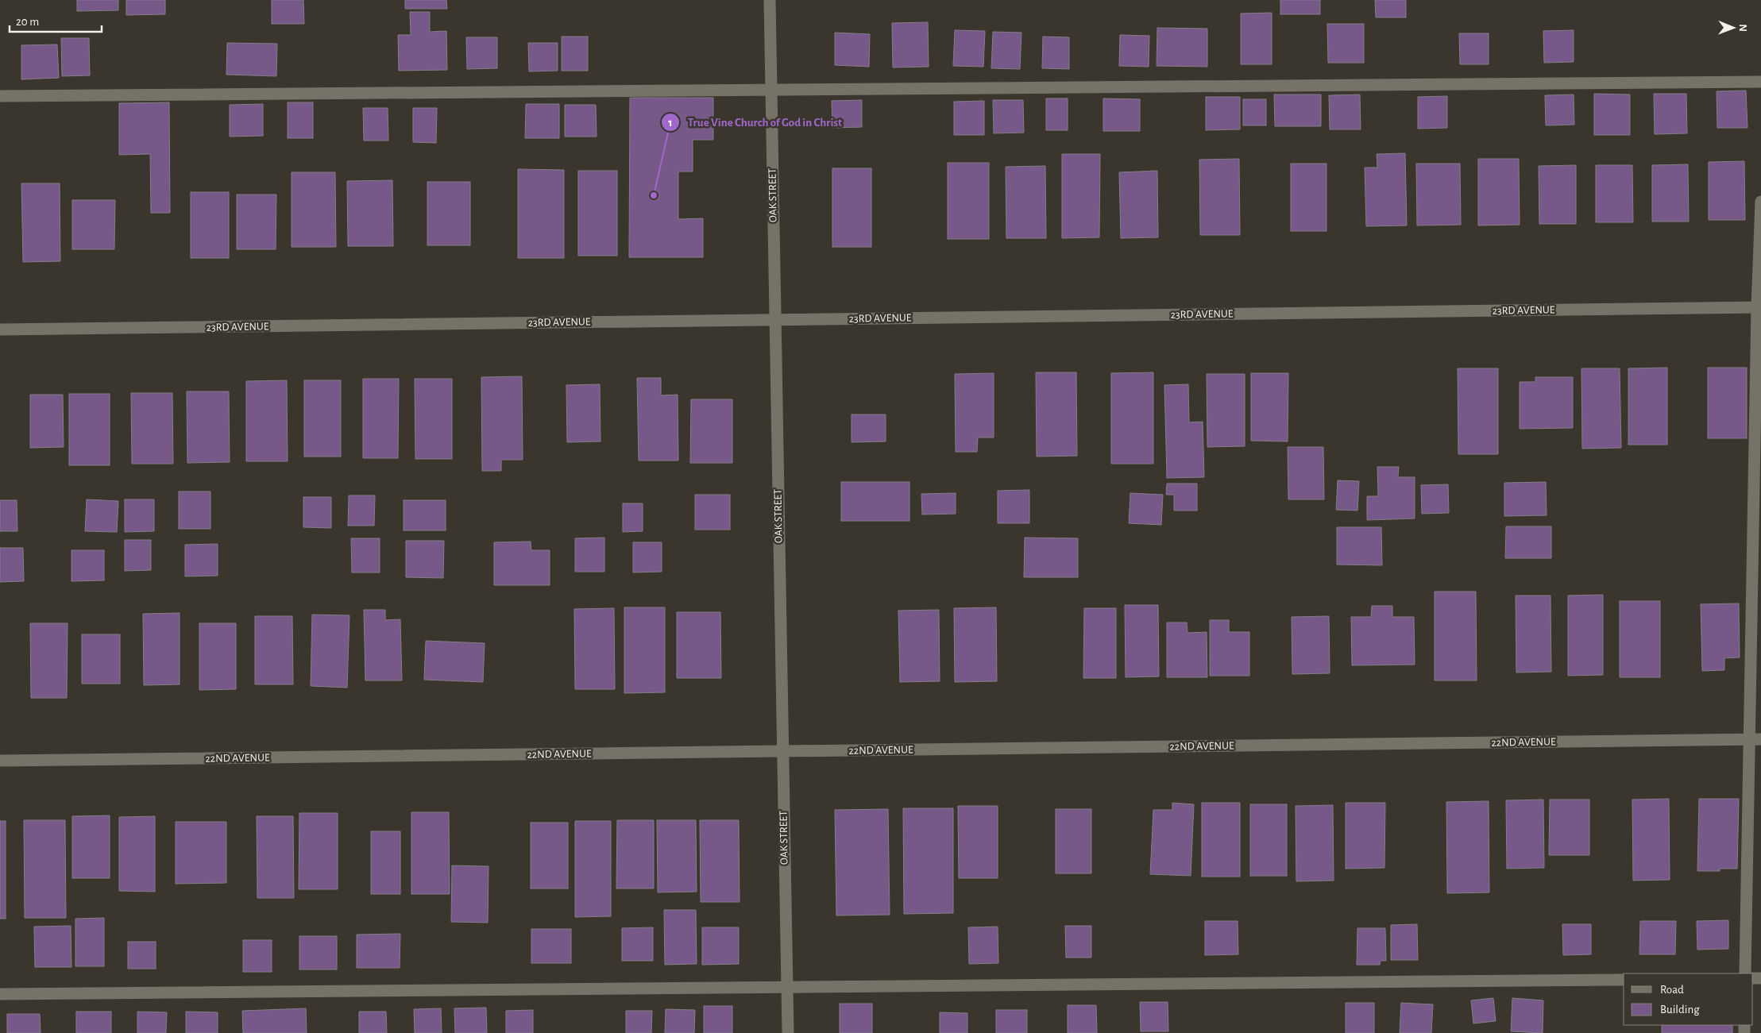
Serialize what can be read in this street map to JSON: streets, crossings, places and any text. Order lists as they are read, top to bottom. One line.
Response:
{"streets":{"street":["OAK STREET","23RD AVENUE","22ND AVENUE"]},"crossings":[["OAK STREET","23RD AVENUE"],["OAK STREET","22ND AVENUE"]],"places":["True Vine Church of God in Christ"],"legend":["Road","Building"],"scale_bar":"20 m","north":"right"}
